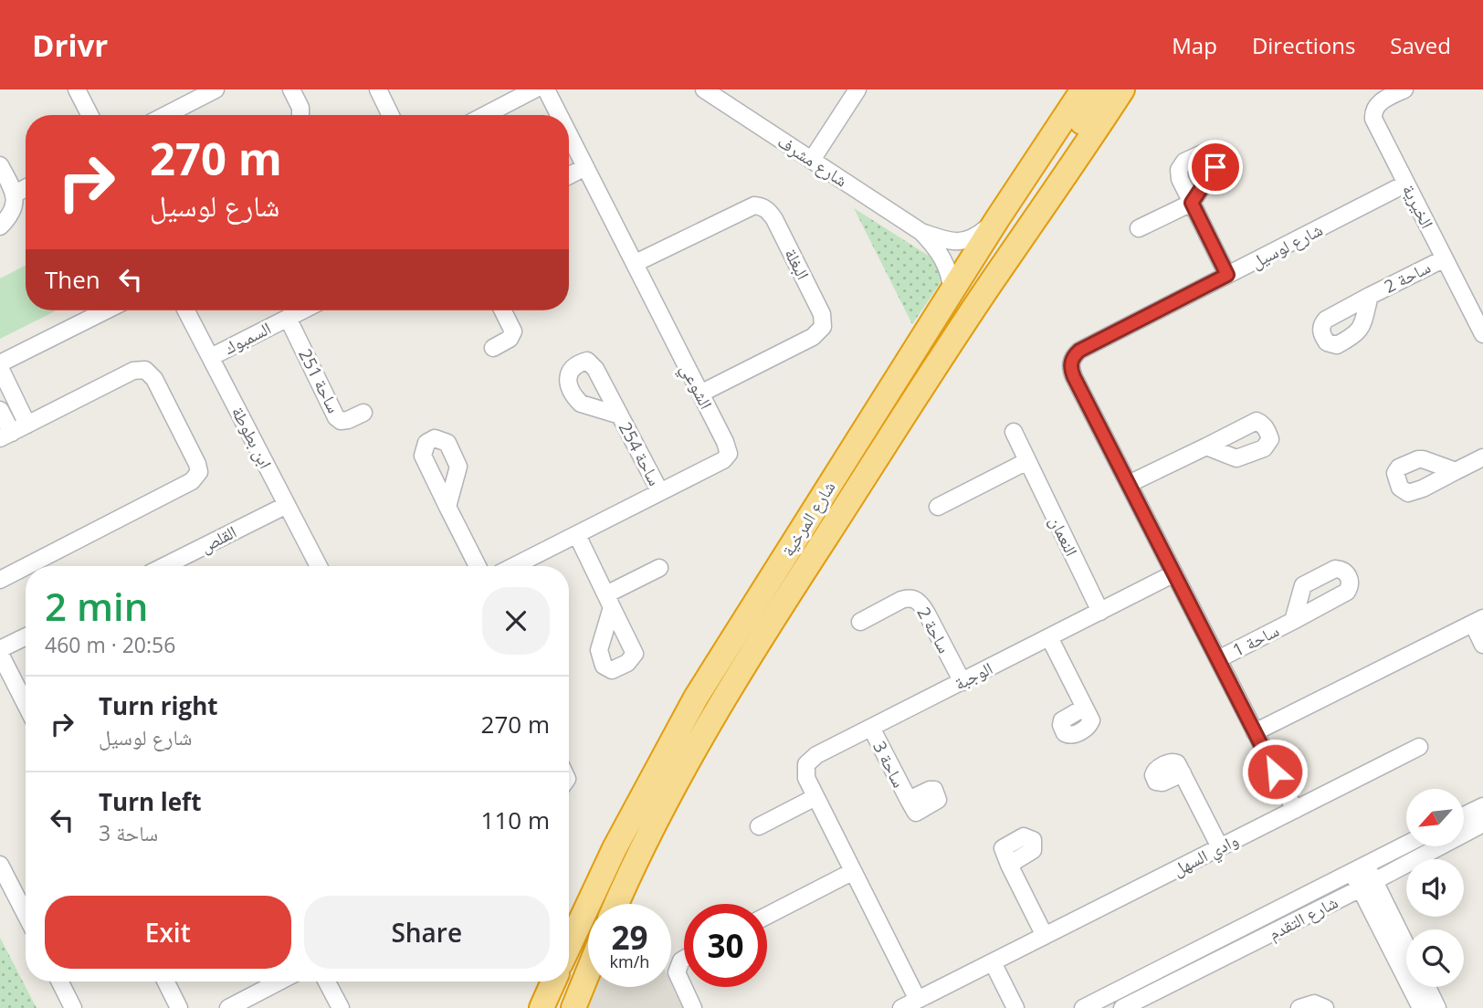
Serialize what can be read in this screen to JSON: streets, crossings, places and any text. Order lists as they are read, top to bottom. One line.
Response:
{"streets":{"highway":["شارع المرخية"],"street":["شارع مشرف","الخيرية","شارع لوسيل","البغلة","ساحة 2","السمبوك","ساحة 251","الشوعي","ابن بطوطة","ساحة 254","النعمان","القلص","ساحة 1","الوجبة","ساحة 3","وادي السهل","شارع التقدم"]},"crossings":[["شارع مشرف","شارع المرخية"],["الخيرية","شارع لوسيل"],["الخيرية","ساحة 2"],["شارع لوسيل","ساحة 1"],["شارع لوسيل","الوجبة"],["شارع لوسيل","وادي السهل"],["البغلة","الشوعي"],["ساحة 2","الوجبة"],["السمبوك","ساحة 251"],["السمبوك","ابن بطوطة"],["الشوعي","ساحة 254"],["ابن بطوطة","القلص"],["النعمان","الوجبة"],["الوجبة","ساحة 3"],["الوجبة","وادي السهل"]],"north":"bottom left","page":{"header":"Drivr","nav":["Map","Directions","Saved"],"turn":["270 m","شارع لوسيل"],"then":"Then","heading":["2 min","460 m · 20:56"],"list":[{"name":"Turn right","note":"شارع لوسيل","value":"270 m"},{"name":"Turn left","note":"ساحة 3","value":"110 m"}],"buttons":["Exit","Share"],"speed":"29 km/h","limit":"30"}}
